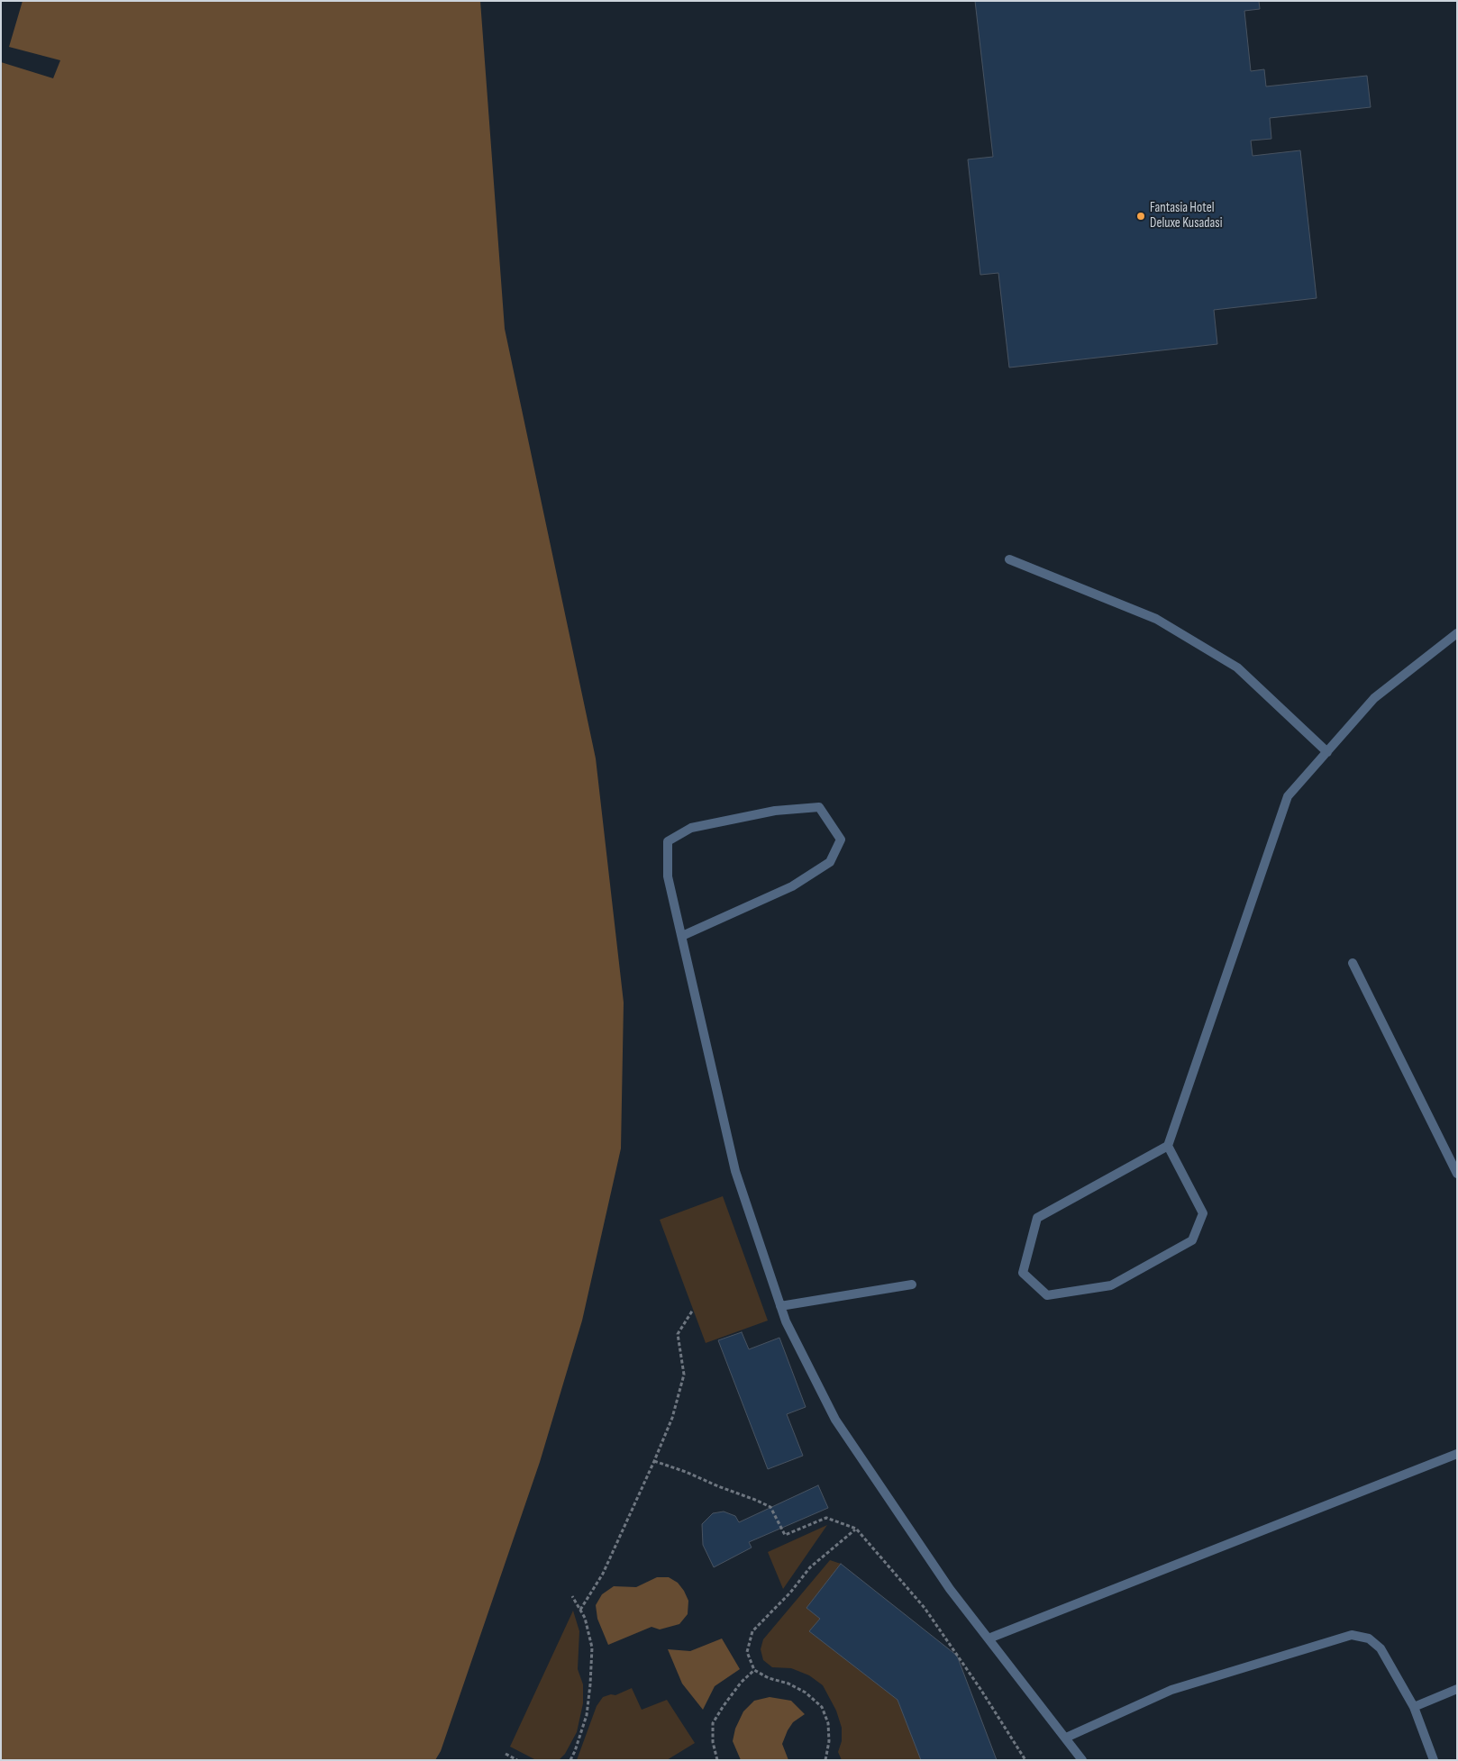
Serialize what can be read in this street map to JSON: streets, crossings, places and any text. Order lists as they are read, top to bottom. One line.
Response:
{"places":["Fantasia Hotel Deluxe Kusadasi"]}
